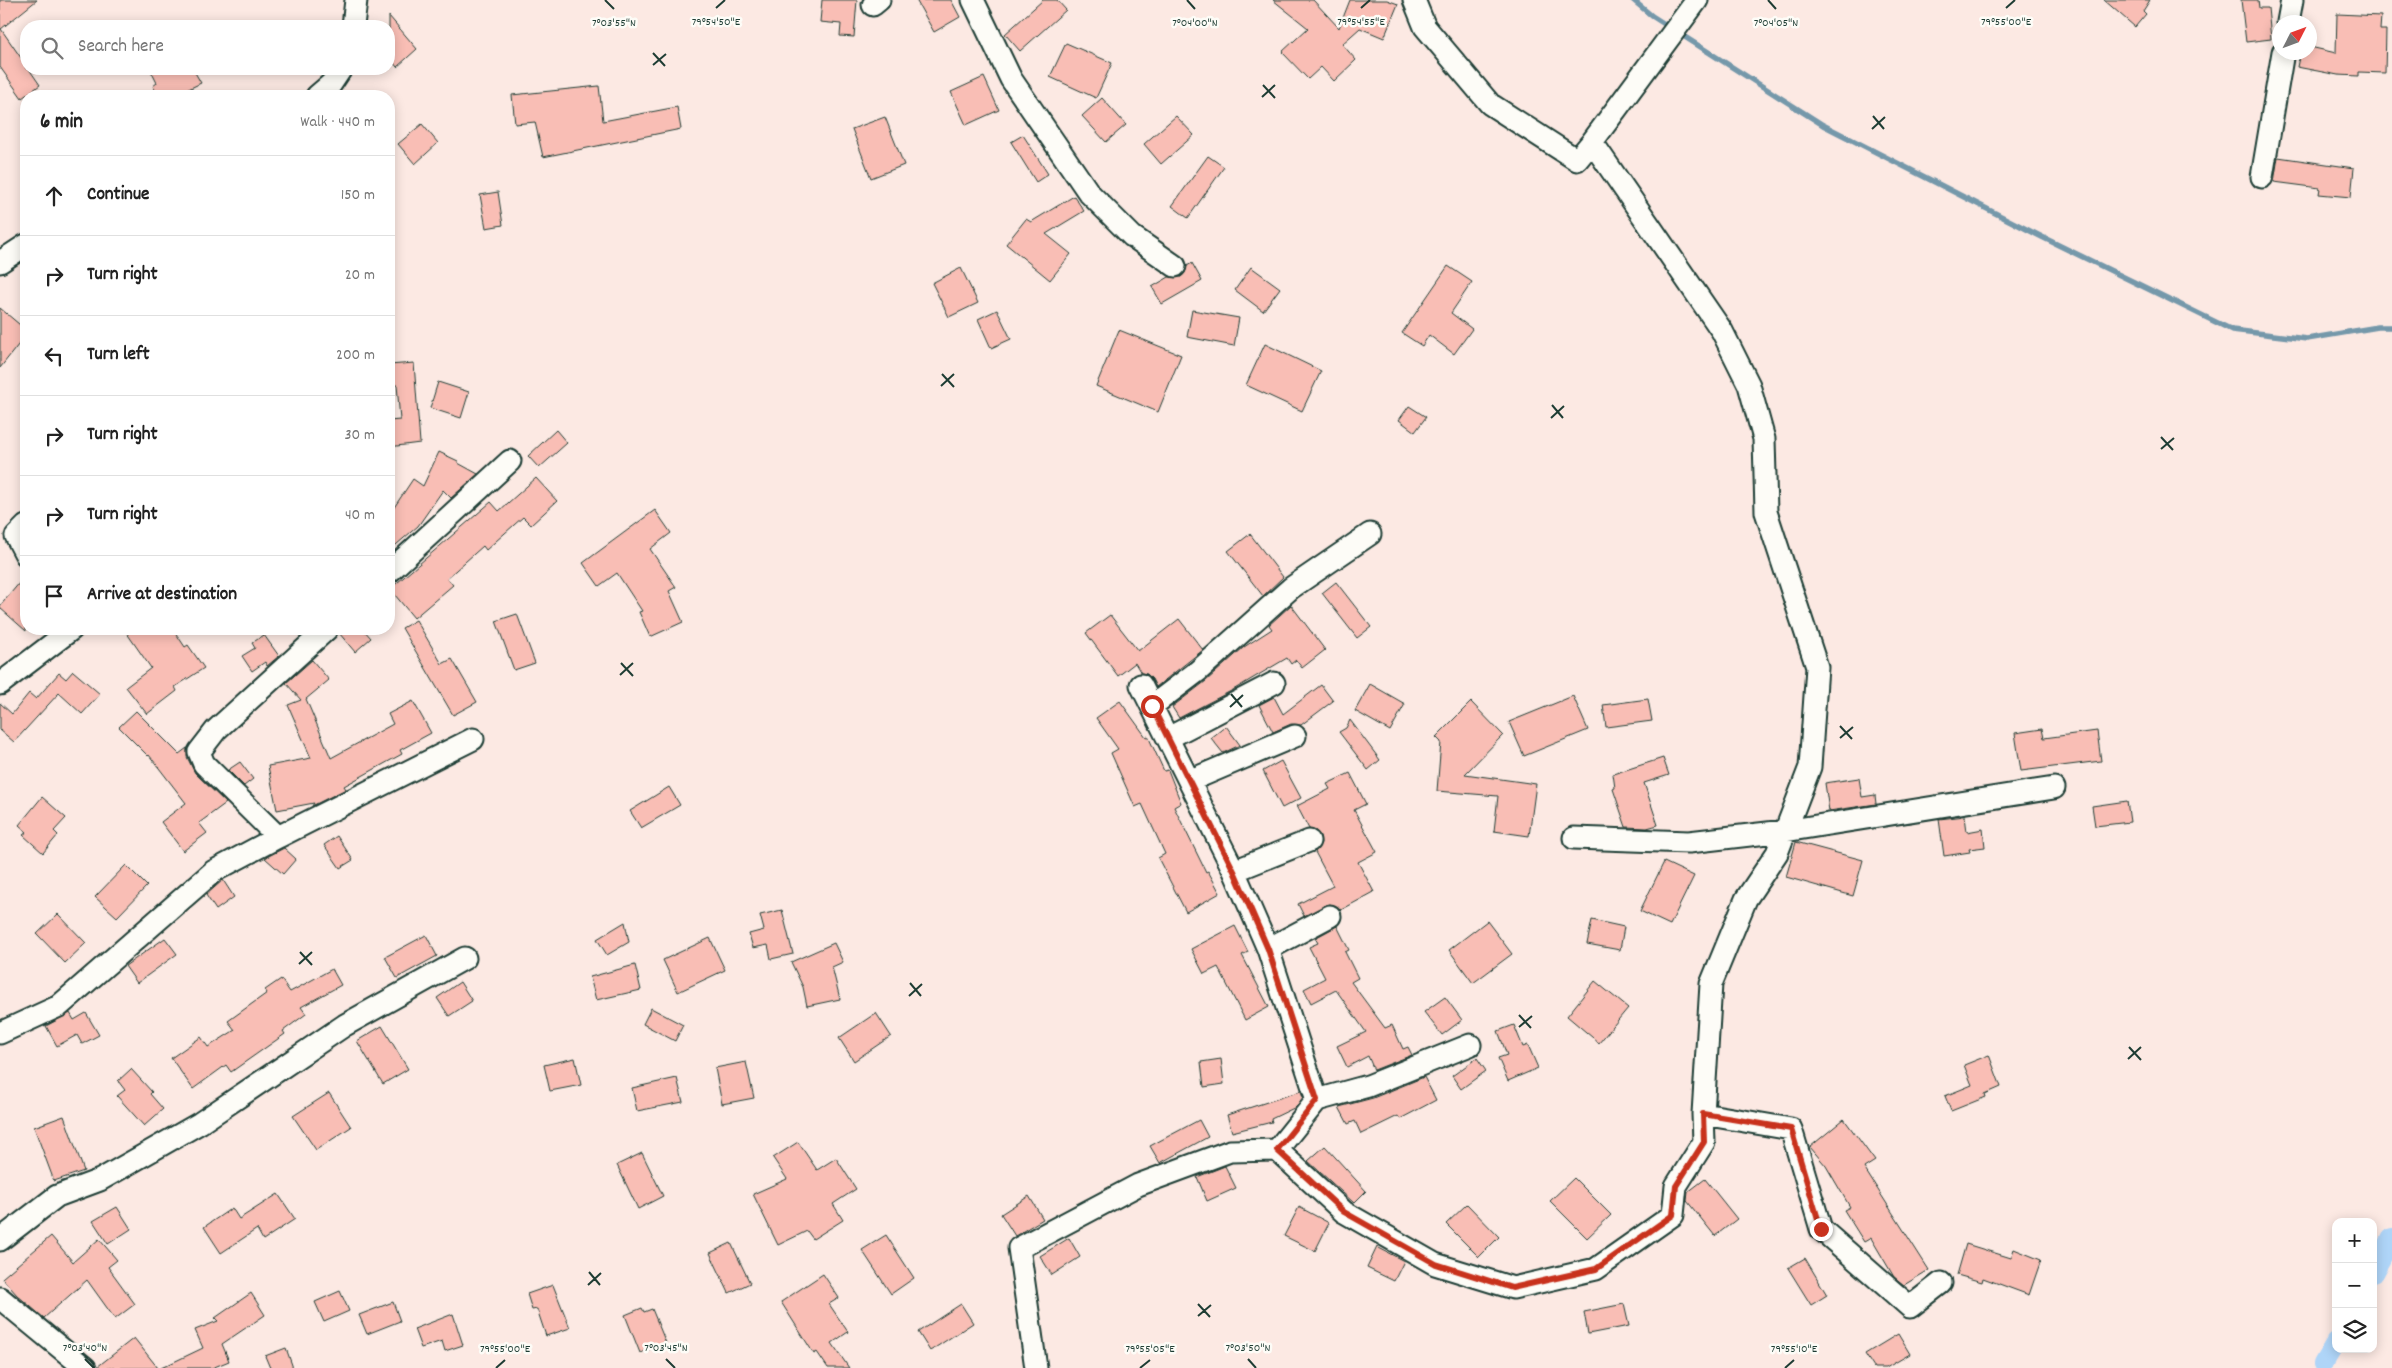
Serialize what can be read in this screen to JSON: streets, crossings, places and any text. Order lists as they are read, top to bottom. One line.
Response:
{"north":"top right","page":{"search":"Search here","heading":["6 min","Walk · 440 m"],"list":[["Continue","150 m"],["Turn right","20 m"],["Turn left","200 m"],["Turn right","30 m"],["Turn right","40 m"],"Arrive at destination"],"map_buttons":["+","−"]},"coordinates":["79°54'50\"E","79°54'55\"E","79°55'00\"E","7°03'55\"N","7°04'00\"N","7°04'05\"N","7°03'40\"N","7°03'45\"N","7°03'50\"N","79°55'05\"E","79°55'10\"E"]}
